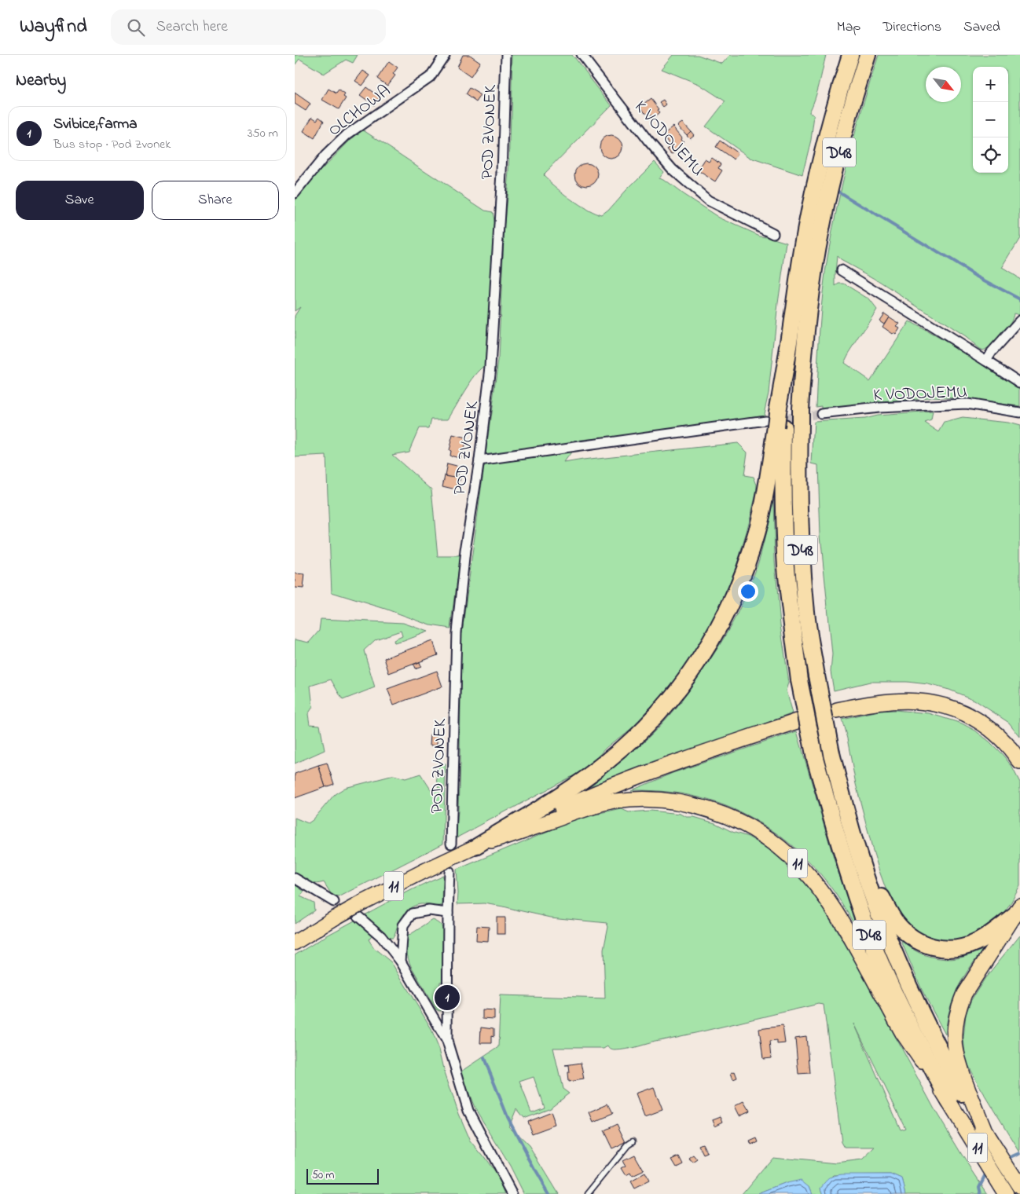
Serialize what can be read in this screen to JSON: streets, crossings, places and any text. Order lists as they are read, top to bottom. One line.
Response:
{"streets":{"highway":["D48","11"],"street":["OLCHOWA","POD ZVONEK","K VODOJEMU"]},"crossings":[["D48","11"]],"scale_bar":"50 m","north":"bottom right","page":{"header":"Wayfind","search":"Search here","nav":["Map","Directions","Saved"],"heading":"Nearby","map_buttons":["+","−"],"list":[{"mark":"1","name":"Svibice,farma","note":"Bus stop · Pod Zvonek","value":"350 m"}],"buttons":["Save","Share"],"pins":"1","scale":"50 m"}}
